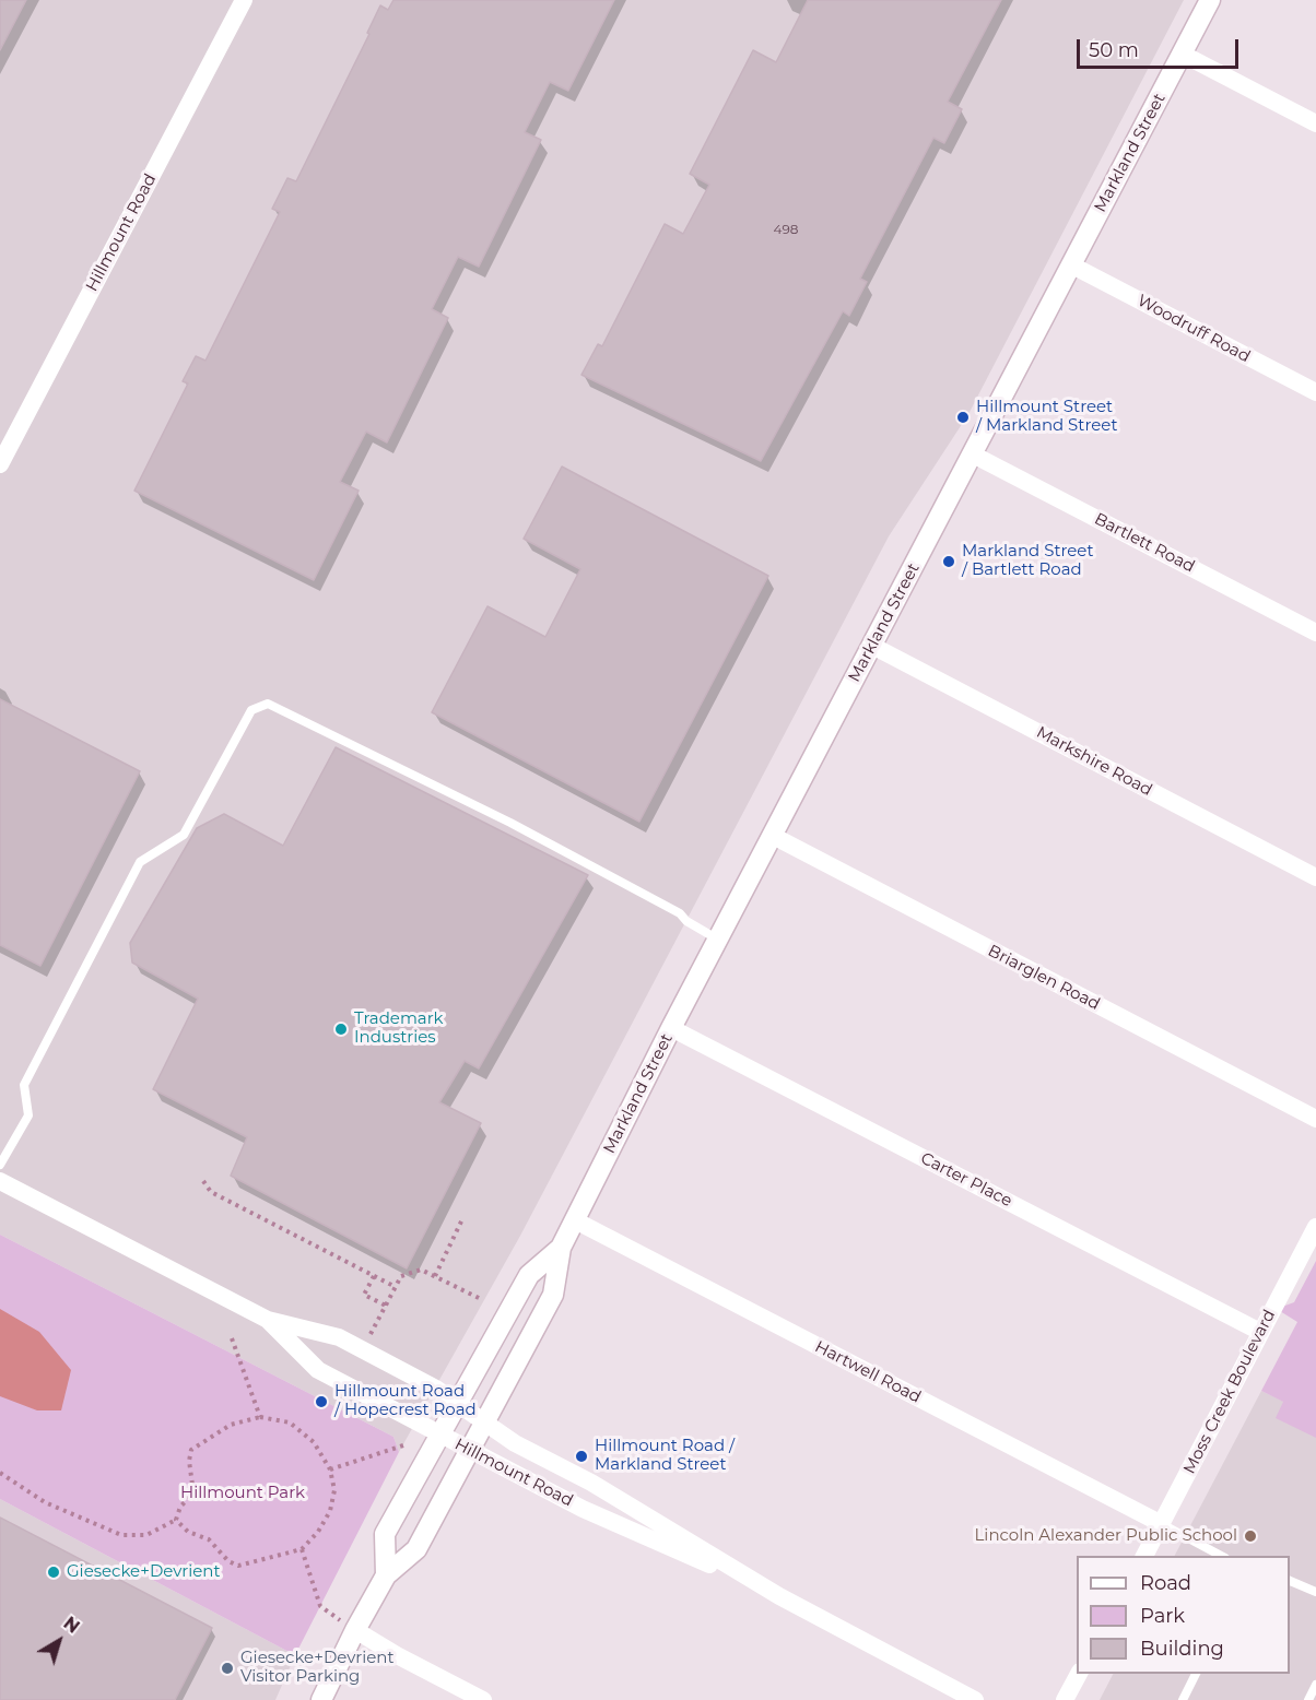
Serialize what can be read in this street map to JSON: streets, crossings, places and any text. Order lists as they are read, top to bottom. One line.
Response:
{"streets":{"street":["Markland Street","Hillmount Road","Woodruff Road","Bartlett Road","Markshire Road","Briarglen Road","Carter Place","Hartwell Road","Moss Creek Boulevard"]},"crossings":[["Markland Street","Hillmount Road"],["Markland Street","Woodruff Road"],["Markland Street","Bartlett Road"],["Markland Street","Markshire Road"],["Markland Street","Briarglen Road"],["Markland Street","Carter Place"],["Markland Street","Hartwell Road"],["Carter Place","Moss Creek Boulevard"],["Hartwell Road","Moss Creek Boulevard"]],"parks":["Hillmount Park"],"places":["Hillmount Street / Markland Street","Markland Street / Bartlett Road","Trademark Industries","Hillmount Road / Hopecrest Road","Hillmount Road / Markland Street","Lincoln Alexander Public School","Giesecke+Devrient","Giesecke+Devrient Visitor Parking"],"house_numbers":["498"],"legend":["Road","Park","Building"],"scale_bar":"50 m","north":"top right"}
